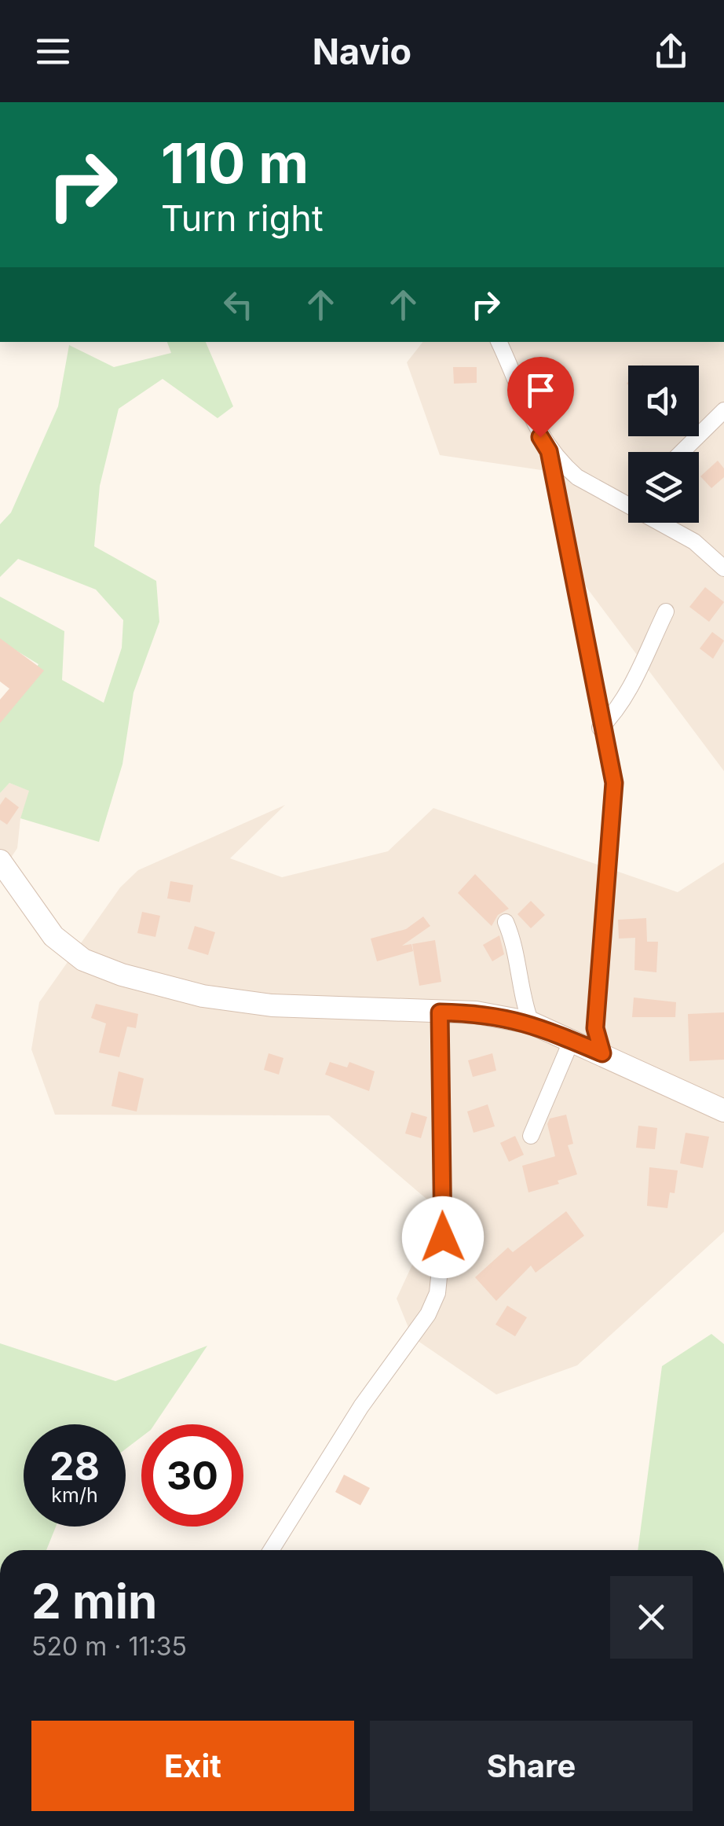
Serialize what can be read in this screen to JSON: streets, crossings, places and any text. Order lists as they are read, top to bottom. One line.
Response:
{"page":{"header":"Navio","turn":["110 m","Turn right"],"speed":"28 km/h","limit":"30","heading":["2 min","520 m · 11:35"],"buttons":["Exit","Share"]}}
